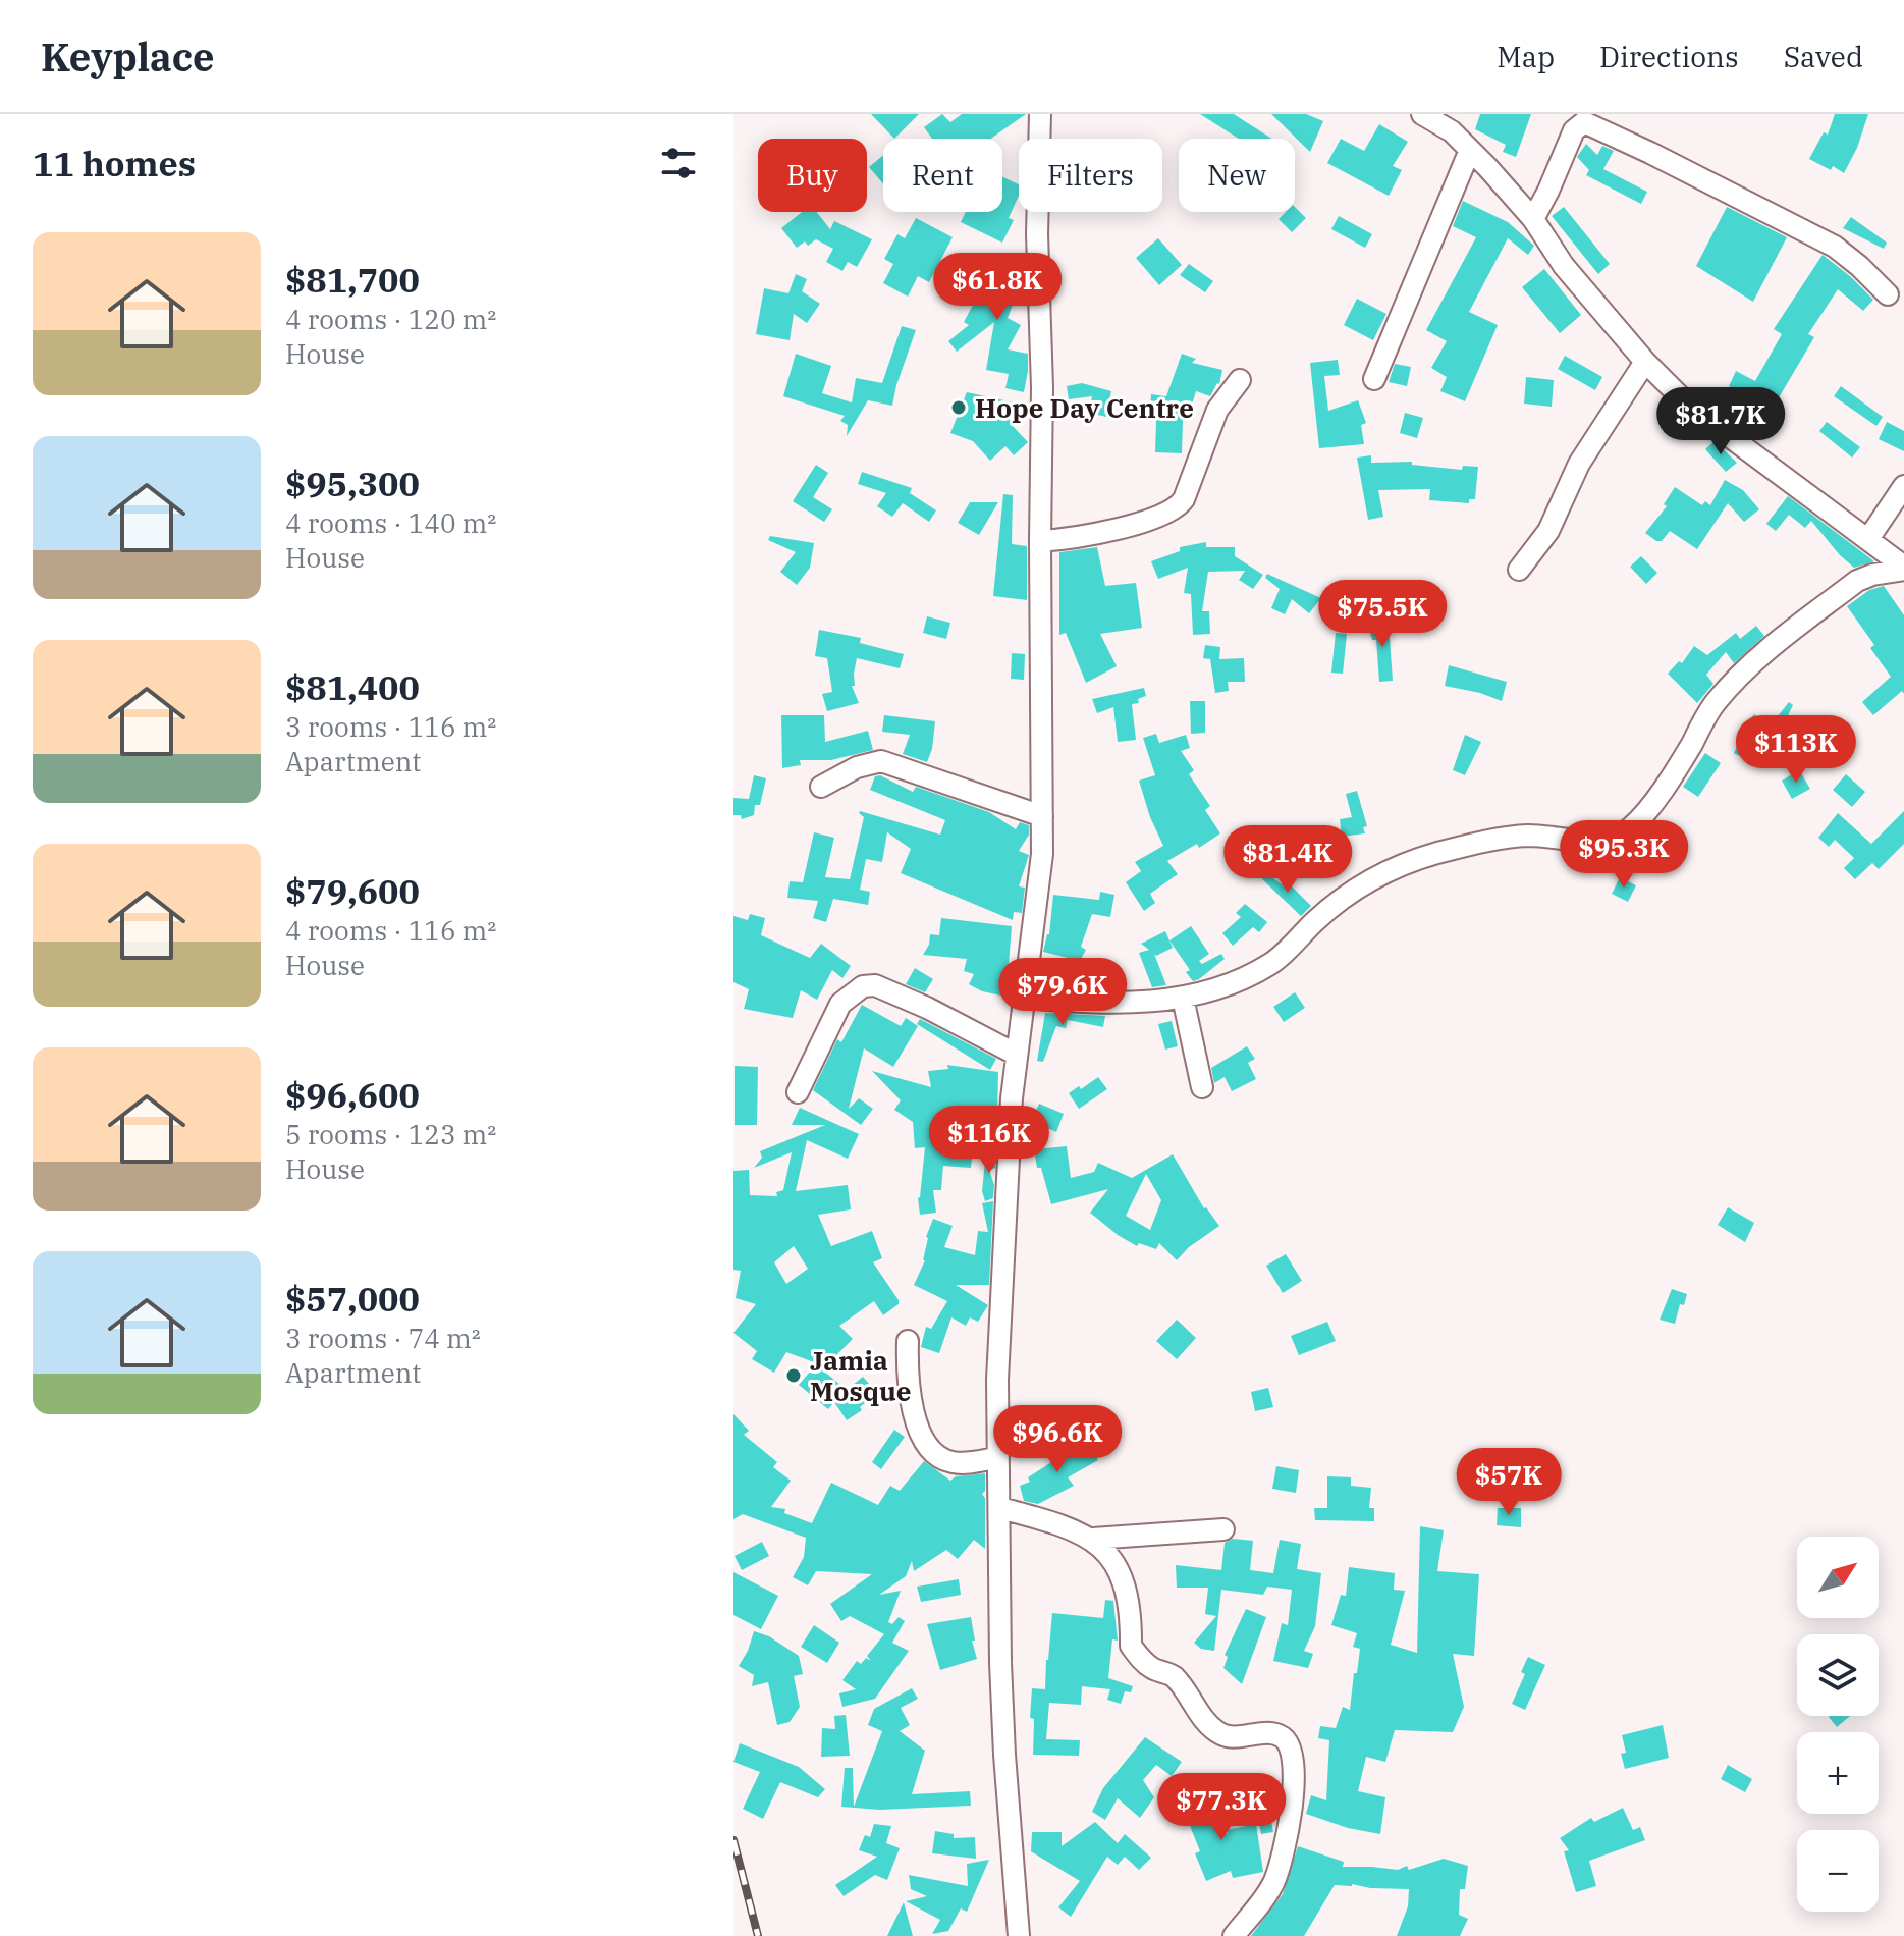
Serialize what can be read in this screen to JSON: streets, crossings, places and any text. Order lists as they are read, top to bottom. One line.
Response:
{"places":["Hope Day Centre","Jamia Mosque"],"north":"top right","page":{"header":"Keyplace","nav":["Map","Directions","Saved"],"heading":"11 homes","chip":["Buy","Rent","Filters","New"],"list":[{"name":"$81,700","note":"4 rooms · 120 m² · House"},{"name":"$95,300","note":"4 rooms · 140 m² · House"},{"name":"$81,400","note":"3 rooms · 116 m² · Apartment"},{"name":"$79,600","note":"4 rooms · 116 m² · House"},{"name":"$96,600","note":"5 rooms · 123 m² · House"},{"name":"$57,000","note":"3 rooms · 74 m² · Apartment"}],"price":["$61.8K","$81.7K","$75.5K","$113K","$95.3K","$81.4K","$79.6K","$116K","$96.6K","$57K","$77.3K"],"map_buttons":["+","−"]}}
